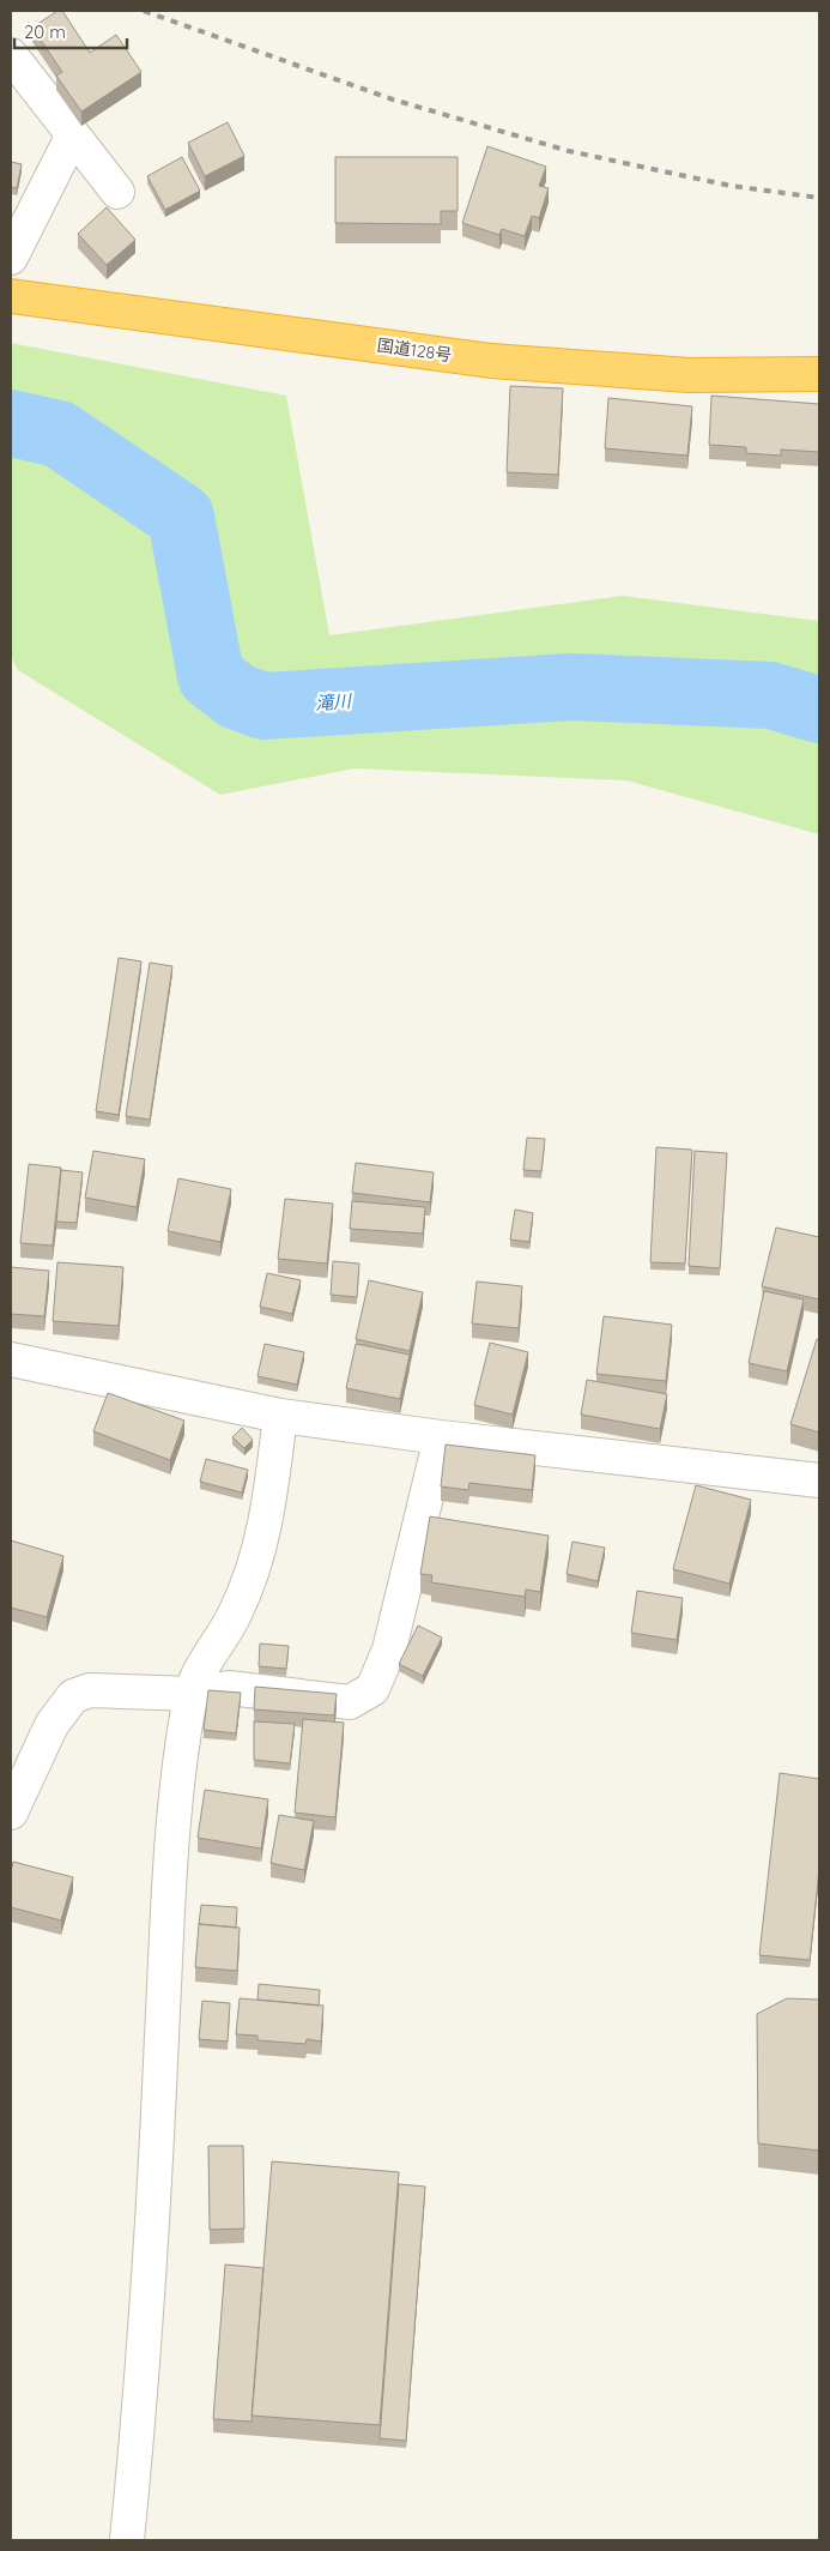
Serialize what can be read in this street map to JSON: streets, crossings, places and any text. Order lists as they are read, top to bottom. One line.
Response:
{"streets":{"highway":["国道128号"]},"water":["滝川"],"scale_bar":"20 m"}
